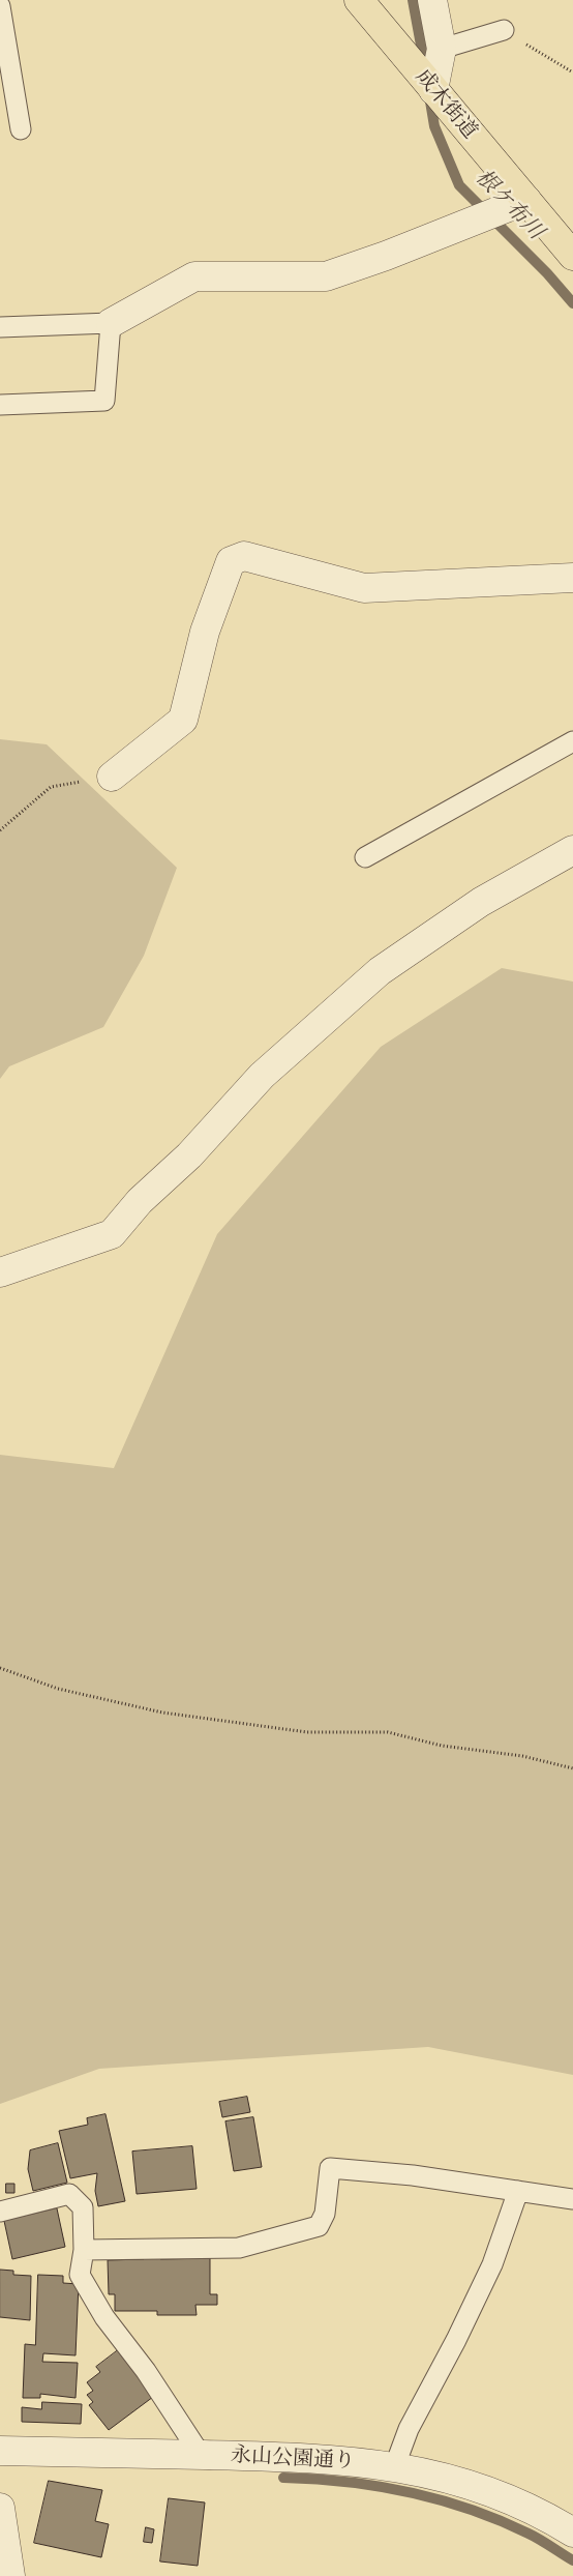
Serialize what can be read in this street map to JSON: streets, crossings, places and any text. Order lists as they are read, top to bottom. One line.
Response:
{"streets":{"main road":["成木街道"],"street":["永山公園通り"]},"water":["根ケ布川"]}
